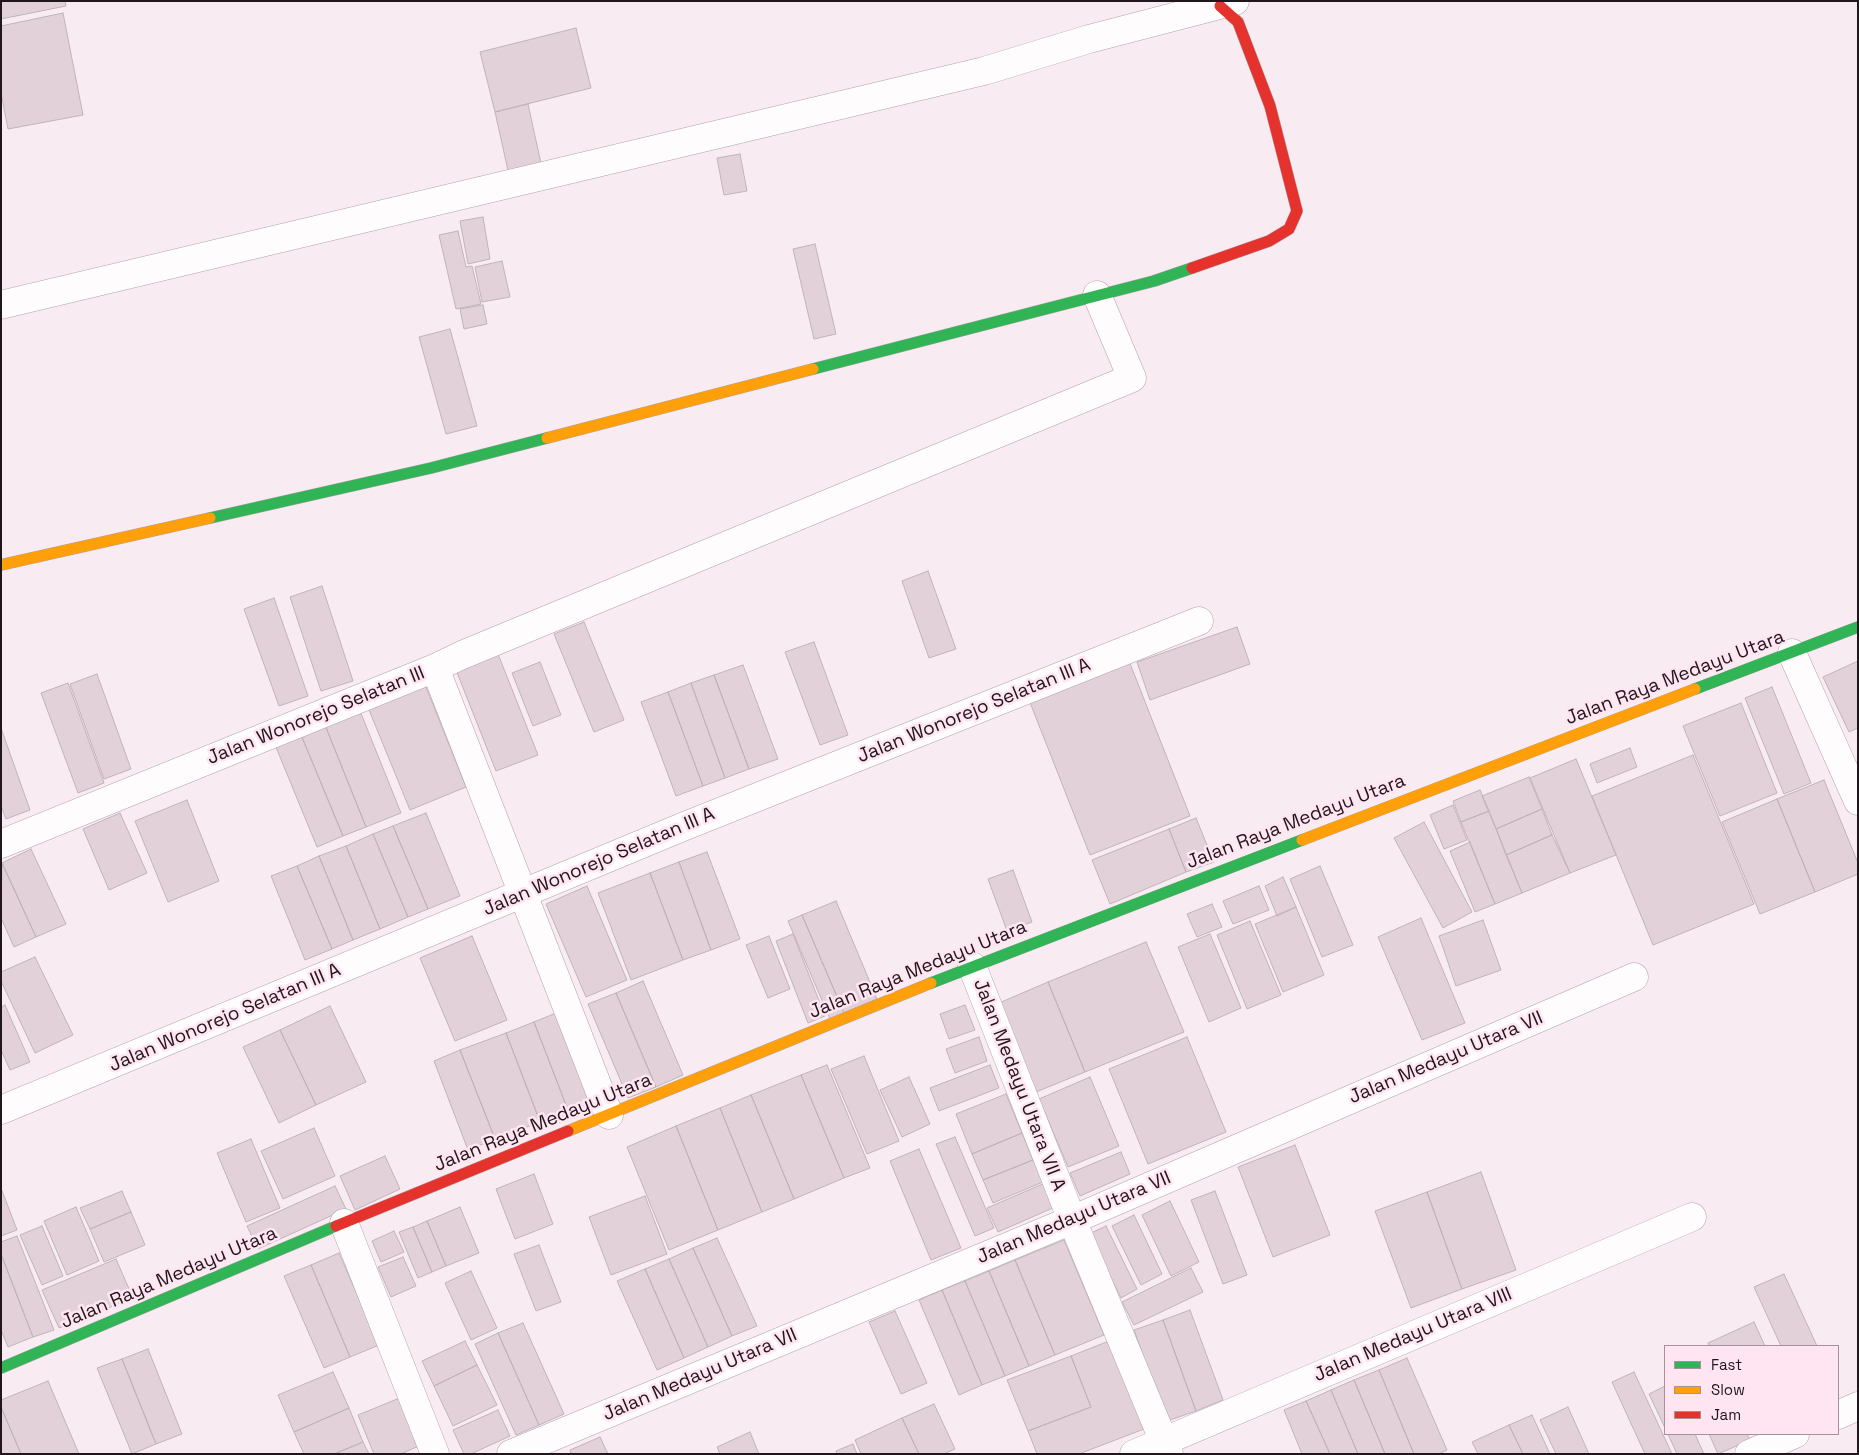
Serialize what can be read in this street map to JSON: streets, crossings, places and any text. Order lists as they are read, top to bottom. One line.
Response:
{"streets":{"street":["Jalan Raya Medayu Utara","Jalan Wonorejo Selatan III A","Jalan Wonorejo Selatan III","Jalan Medayu Utara VII","Jalan Medayu Utara VII A","Jalan Medayu Utara VIII"]},"crossings":[["Jalan Raya Medayu Utara","Jalan Wonorejo Selatan III"],["Jalan Raya Medayu Utara","Jalan Medayu Utara VII A"],["Jalan Wonorejo Selatan III A","Jalan Wonorejo Selatan III"],["Jalan Medayu Utara VII","Jalan Medayu Utara VII A"],["Jalan Medayu Utara VII A","Jalan Medayu Utara VIII"]],"legend":["Fast","Slow","Jam"]}
